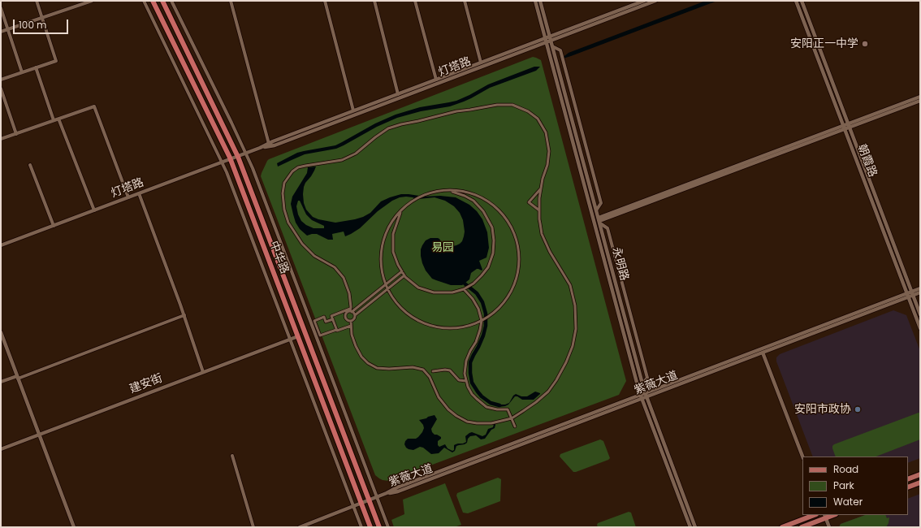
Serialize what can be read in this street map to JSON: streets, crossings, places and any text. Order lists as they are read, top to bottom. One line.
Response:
{"streets":{"highway":["中华路"],"street":["灯塔路","朝霞路","永明路","紫薇大道","建安街"]},"crossings":[["灯塔路","中华路"],["灯塔路","永明路"],["朝霞路","紫薇大道"],["中华路","紫薇大道"],["中华路","建安街"],["永明路","紫薇大道"]],"parks":["易园"],"places":["安阳正一中学","安阳市政协"],"legend":["Road","Park","Water"],"scale_bar":"100 m"}
